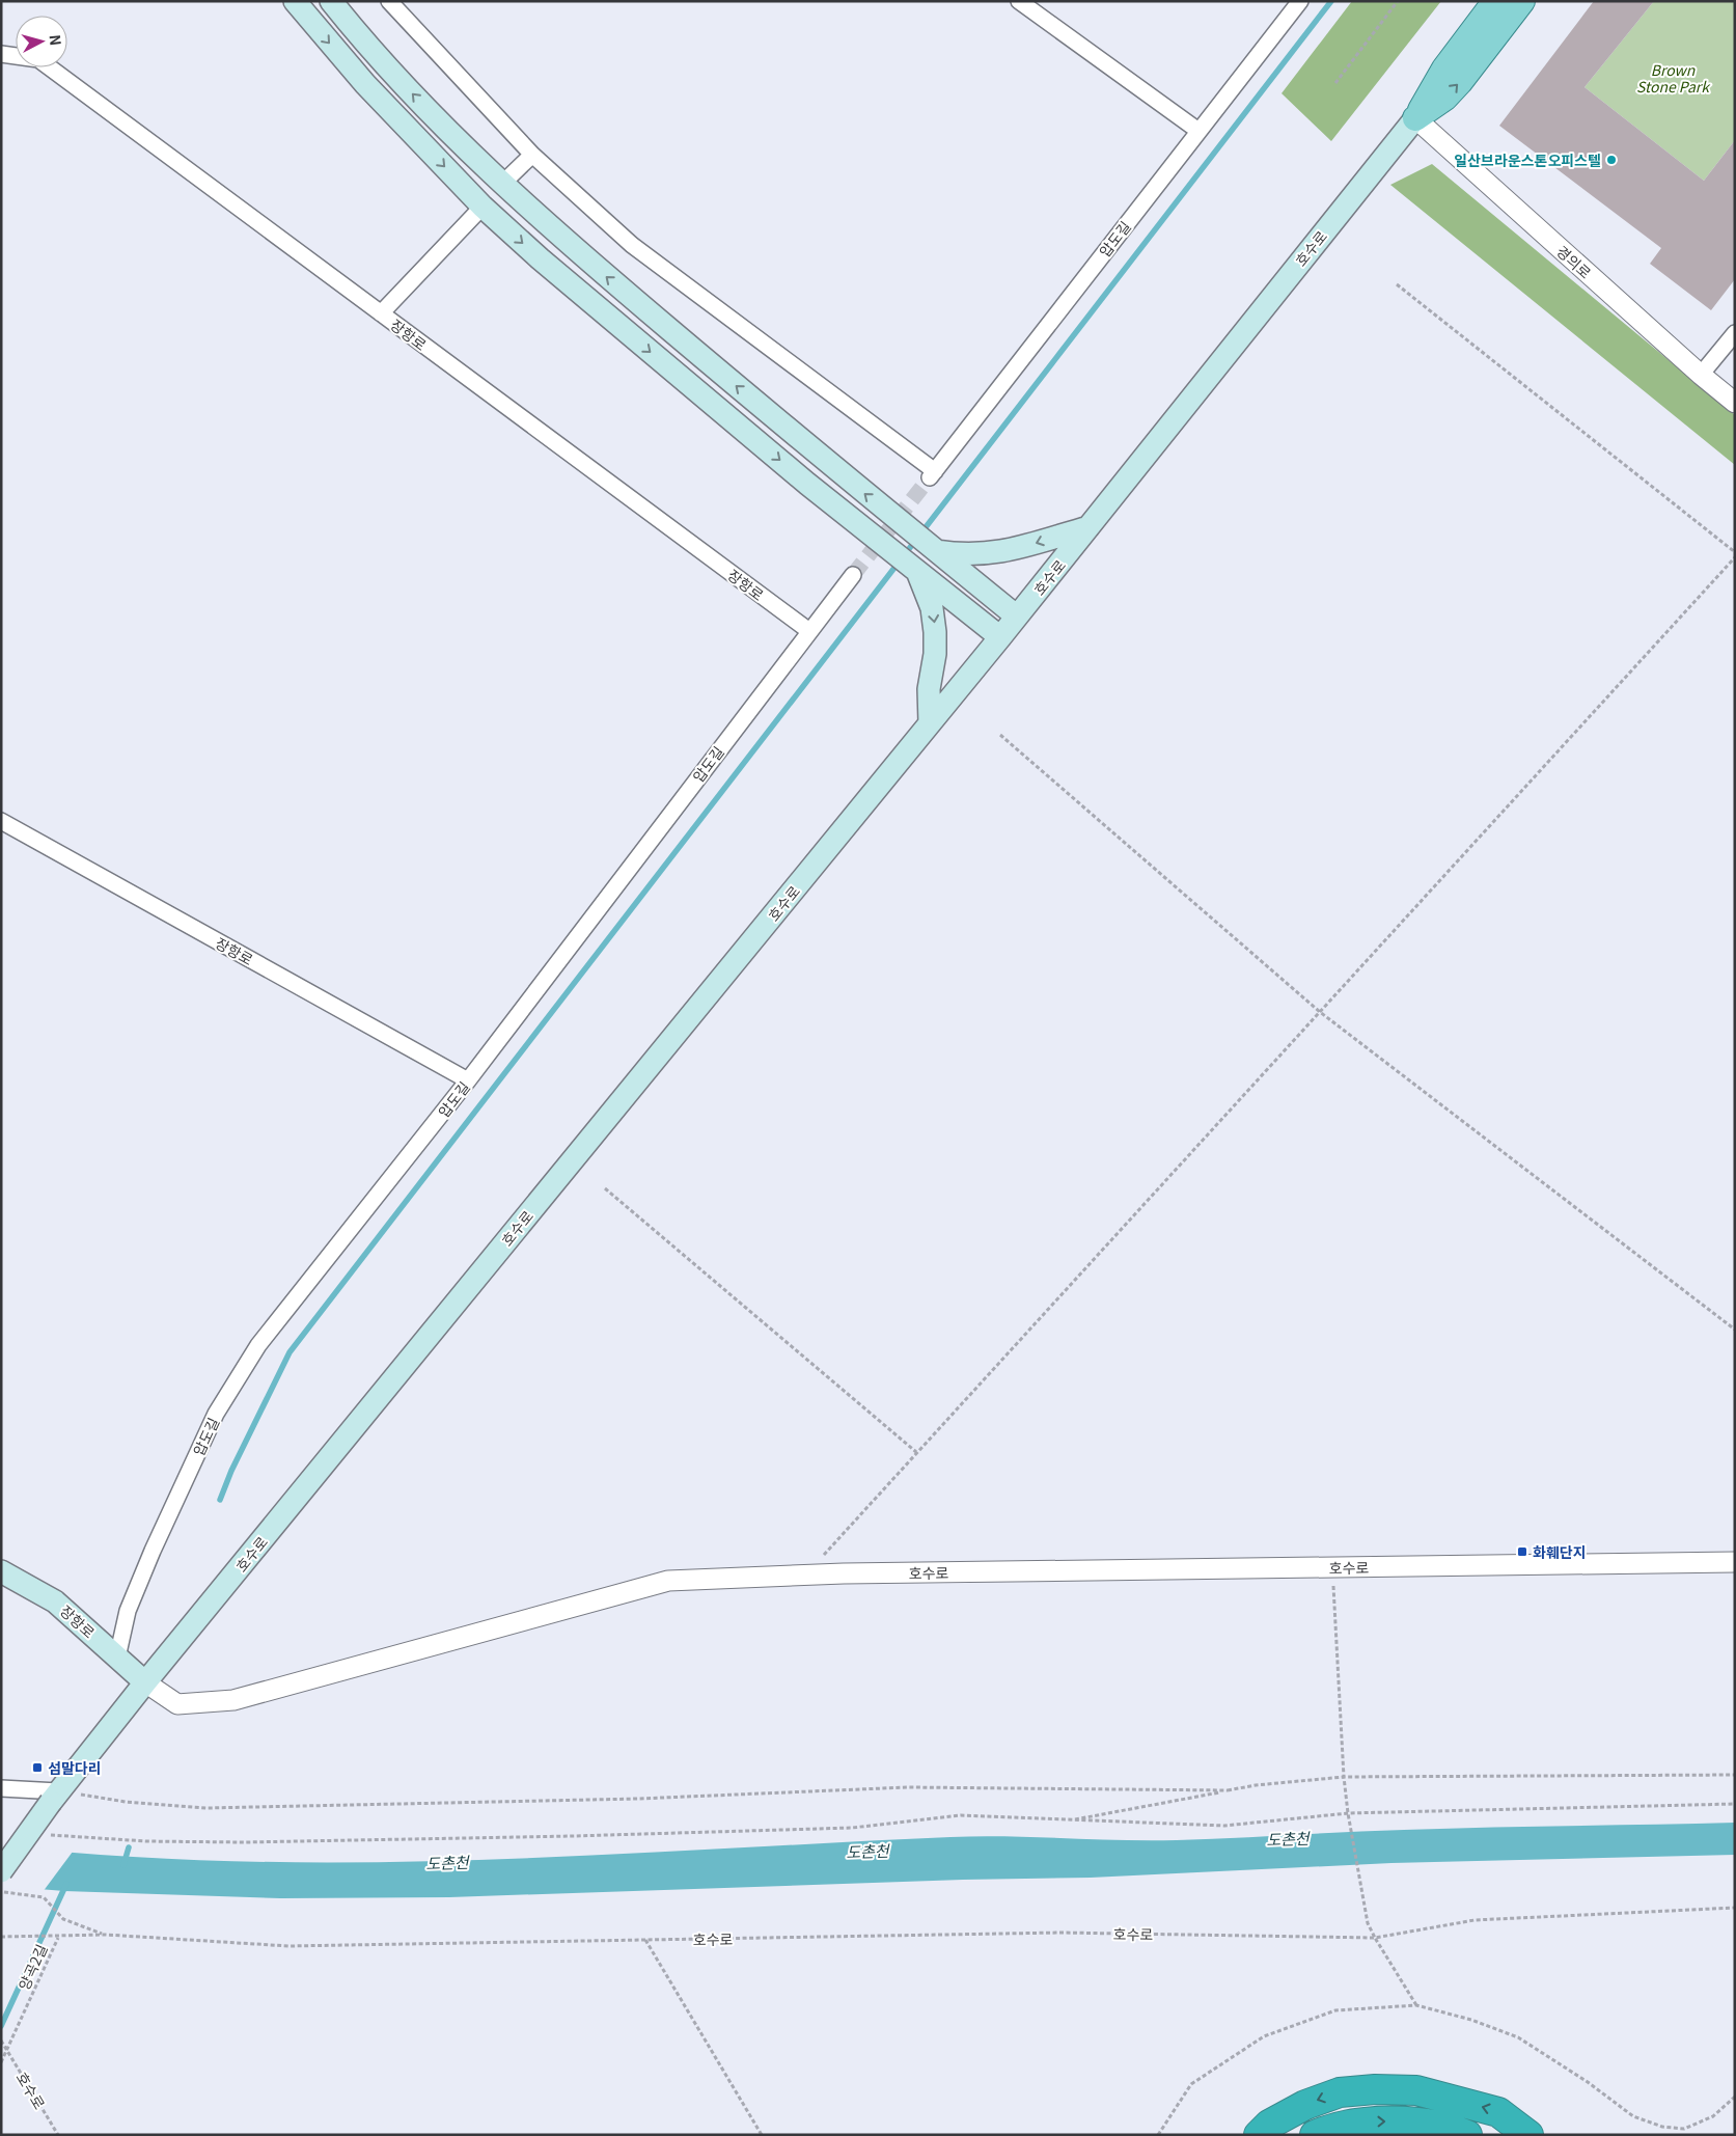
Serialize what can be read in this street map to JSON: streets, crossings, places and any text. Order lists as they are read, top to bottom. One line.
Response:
{"streets":{"main road":["호수로","장항로"],"street":["압도길","경의로"],"path":["양곡2길"]},"crossings":[["압도길","장항로"],["호수로","경의로"],["호수로","장항로"],["호수로","양곡2길"]],"water":["도촌천"],"parks":["Brown Stone Park"],"places":{"other":["일산브라운스톤오피스텔"],"transit":["화훼단지","섬말다리"]},"north":"right"}
